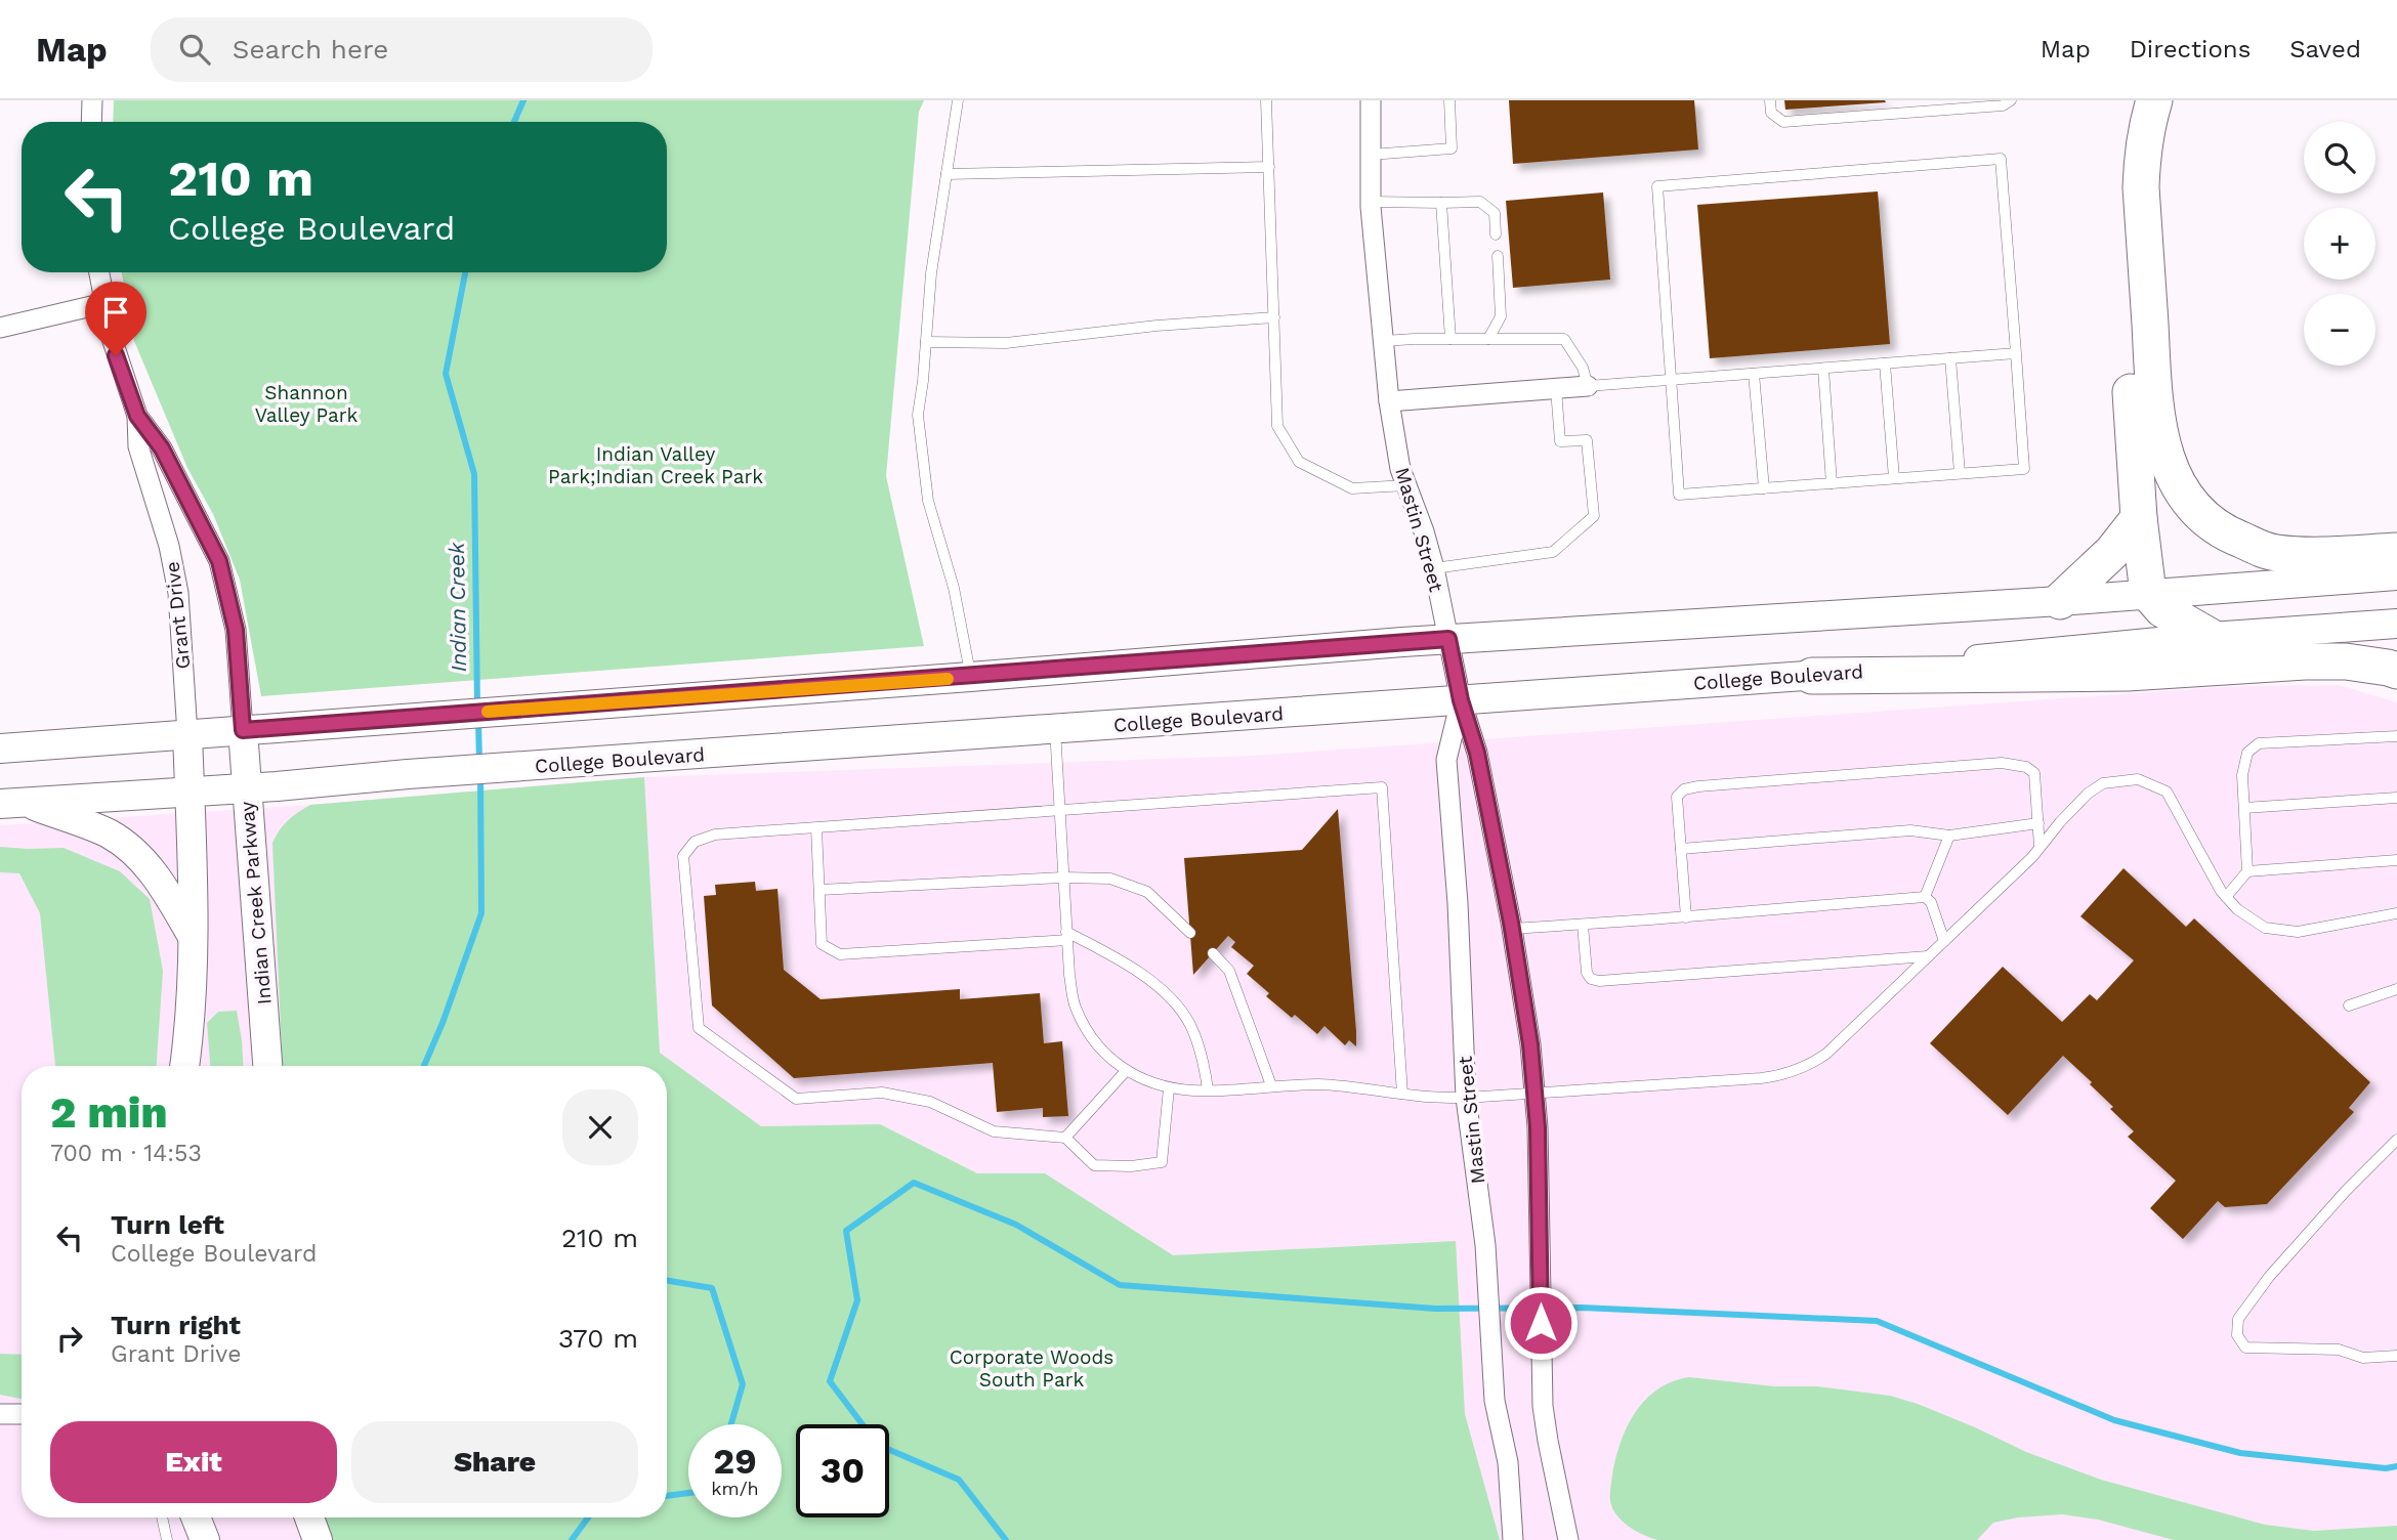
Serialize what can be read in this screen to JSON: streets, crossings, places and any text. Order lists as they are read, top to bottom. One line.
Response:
{"streets":{"main road":["College Boulevard","Indian Creek Parkway"],"street":["Mastin Street","Grant Drive"]},"crossings":[["Mastin Street","College Boulevard"],["Grant Drive","Indian Creek Parkway"],["College Boulevard","Indian Creek Parkway"]],"water":["Indian Creek"],"parks":["Shannon Valley Park","Indian Valley Park;Indian Creek Park","Corporate Woods South Park"],"page":{"header":"Map","search":"Search here","nav":["Map","Directions","Saved"],"map_buttons":["+","−"],"turn":["210 m","College Boulevard"],"heading":["2 min","700 m · 14:53"],"list":[{"name":"Turn left","note":"College Boulevard","value":"210 m"},{"name":"Turn right","note":"Grant Drive","value":"370 m"}],"buttons":["Exit","Share"],"speed":"29 km/h","limit":"30"}}
